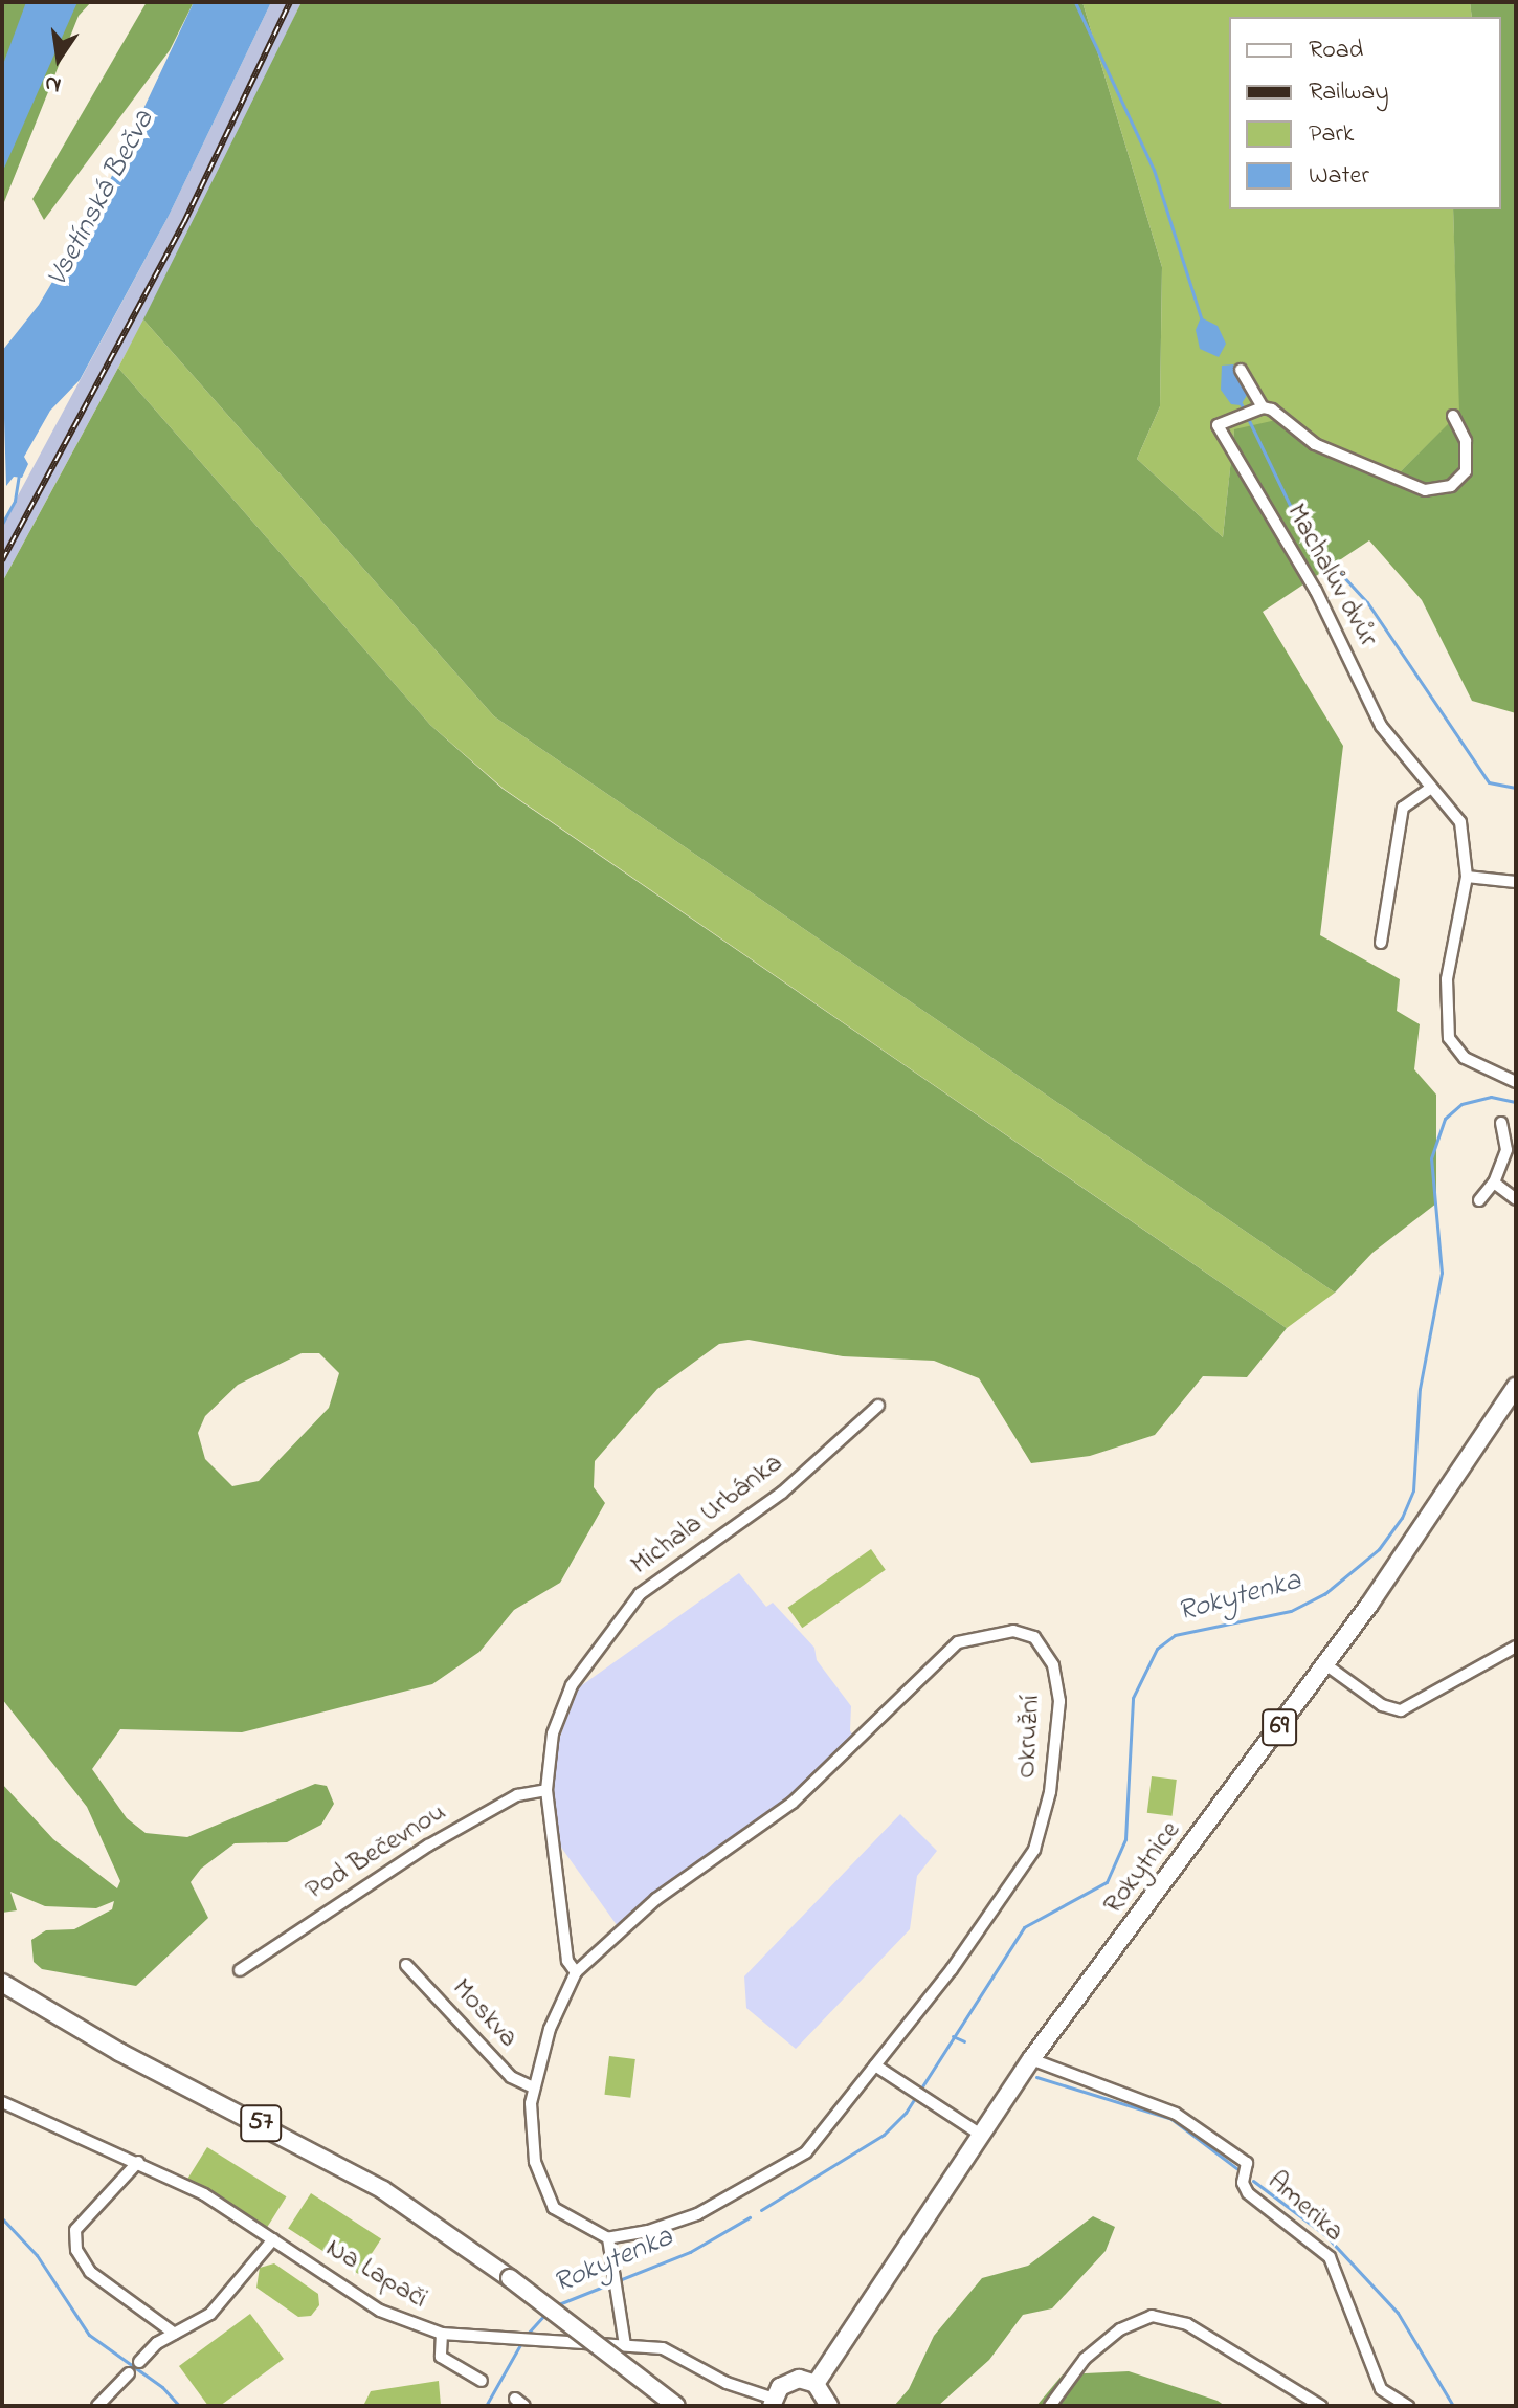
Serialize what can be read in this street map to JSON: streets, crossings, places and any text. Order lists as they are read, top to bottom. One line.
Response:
{"streets":{"main road":["69","Rokytnice","57"],"street":["Machalův dvůr","Michala Urbánka","Okružní","Pod Bečevnou","Moskva","Amerika","Na Lapači"]},"crossings":[["Michala Urbánka","Okružní"],["Michala Urbánka","Pod Bečevnou"],["Okružní","Moskva"],["Rokytnice","Amerika"]],"water":["Vsetínská Bečva","Rokytenka"],"legend":["Road","Railway","Park","Water"],"north":"bottom"}
